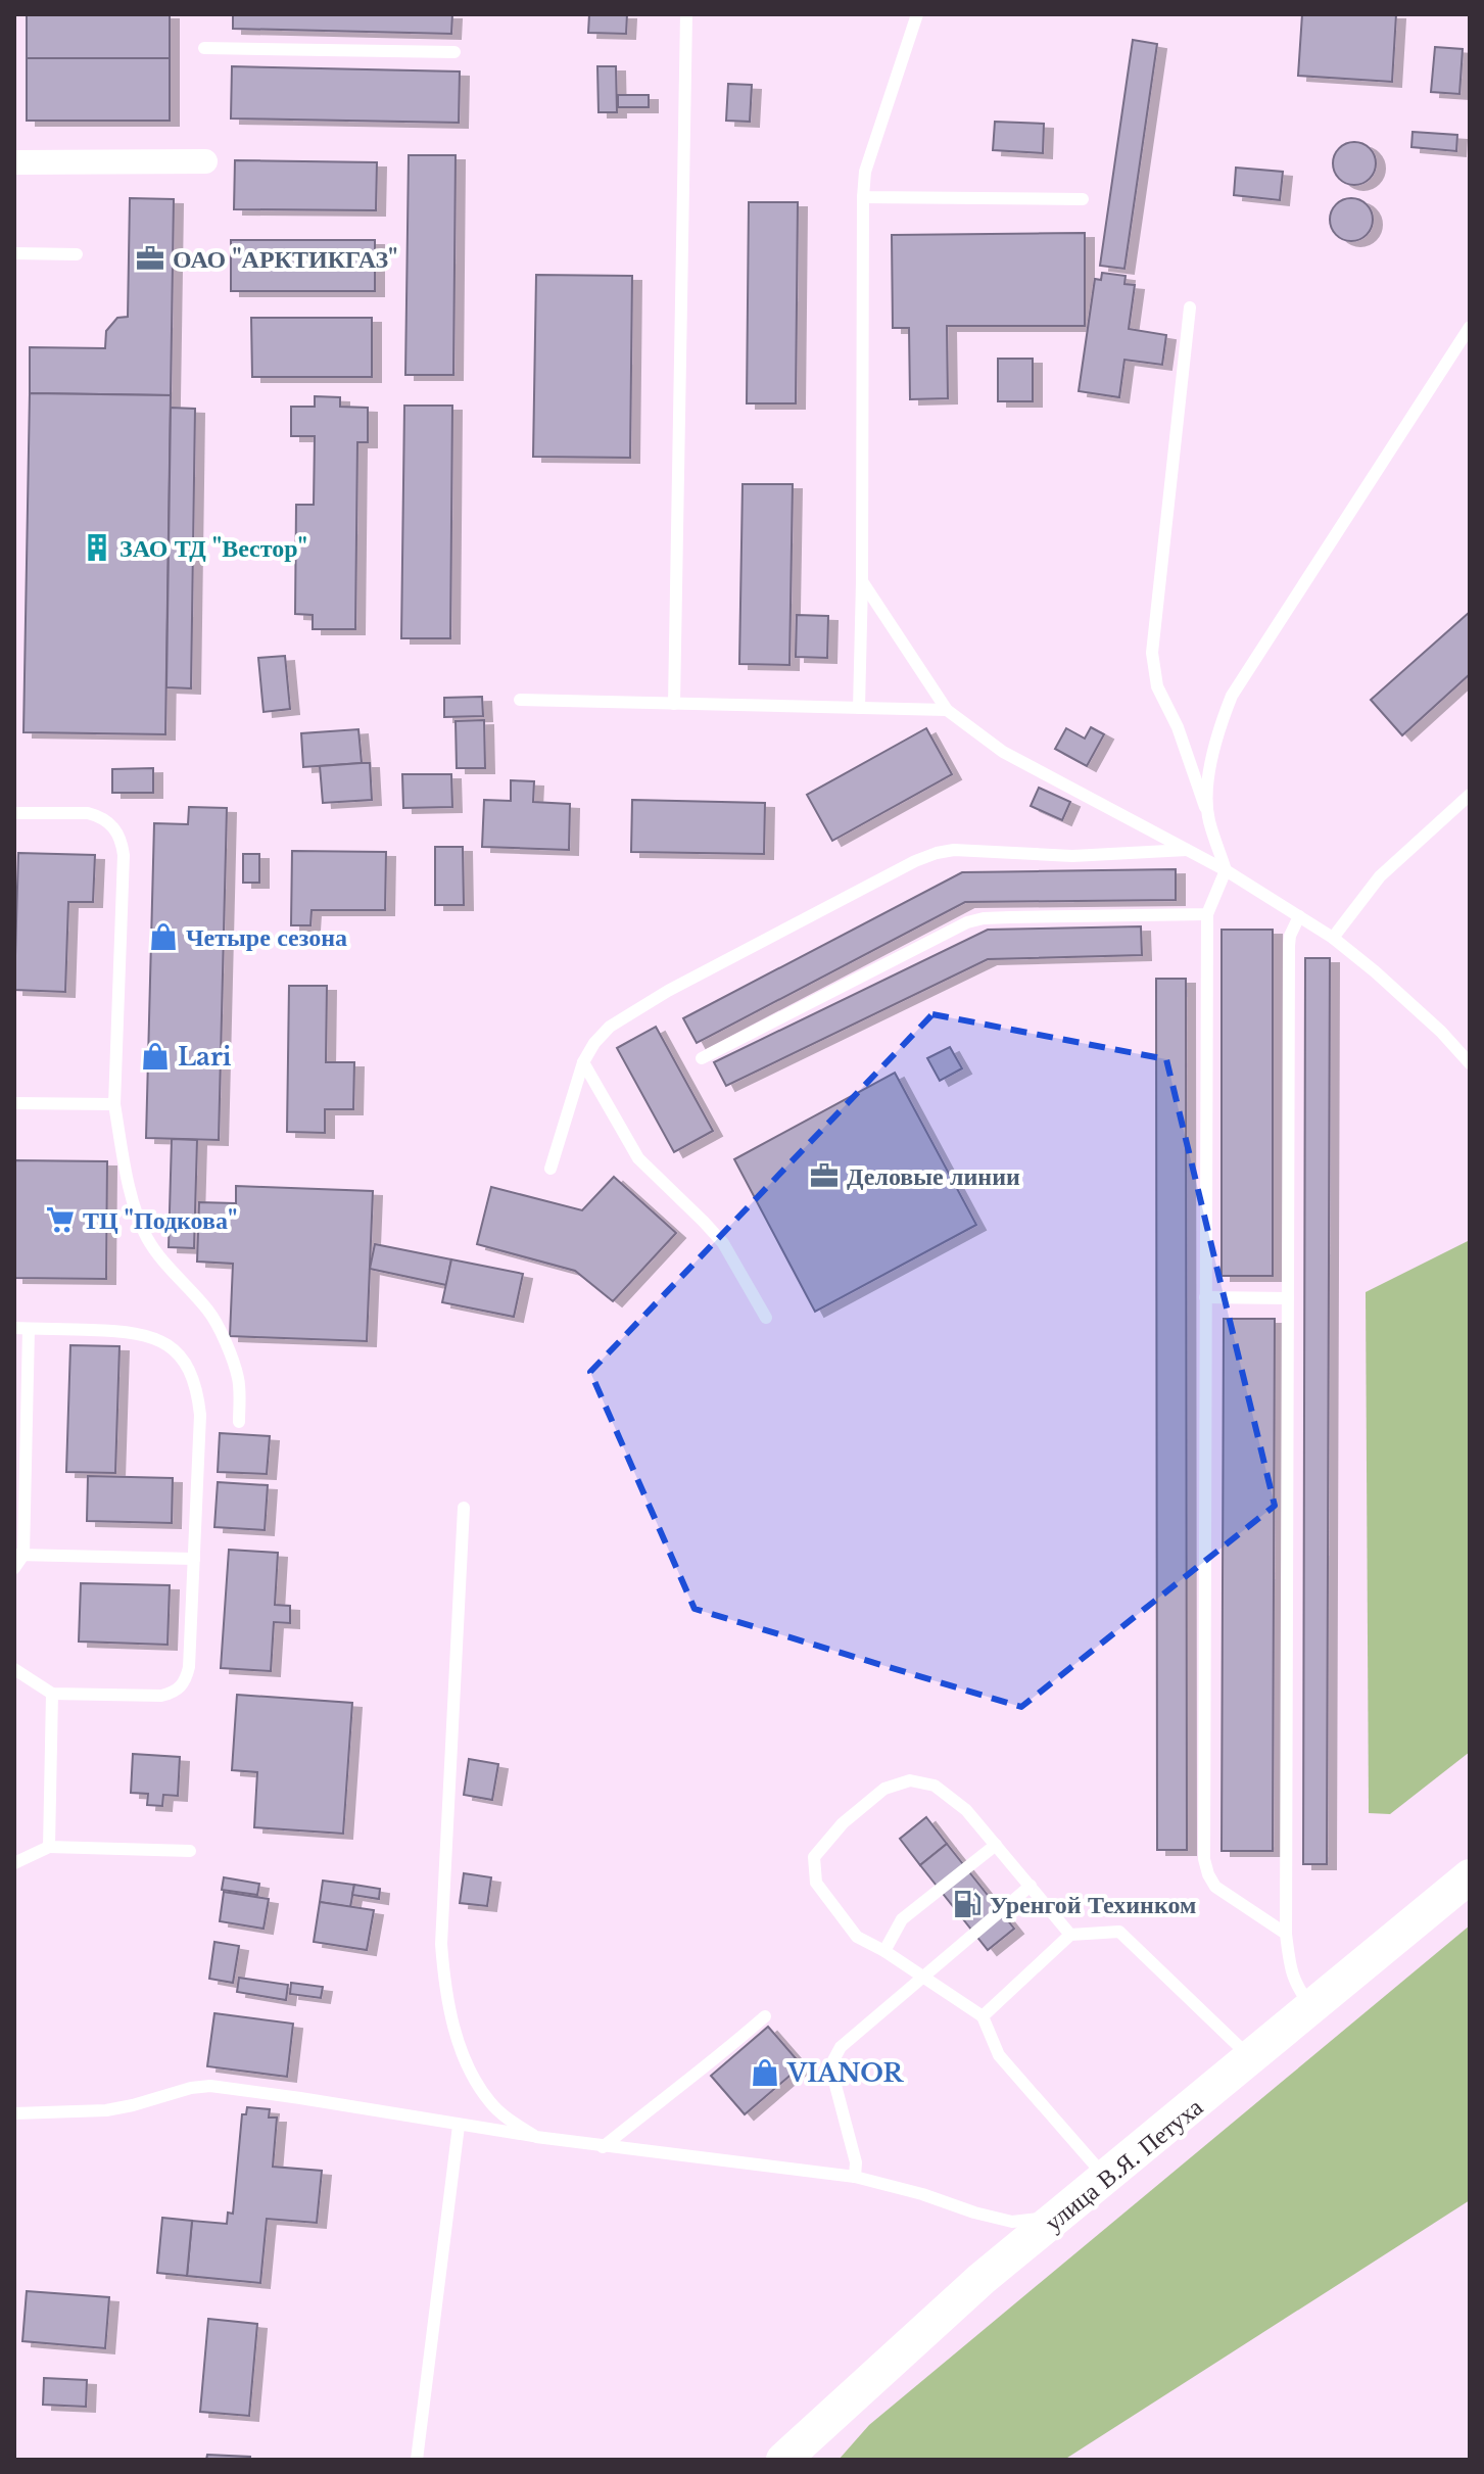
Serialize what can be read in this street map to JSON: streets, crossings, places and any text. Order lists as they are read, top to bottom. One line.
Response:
{"streets":{"street":["улица В.Я. Петуха"]},"places":{"office":["ОАО \"АРКТИКГАЗ\"","Деловые линии"],"building":["ЗАО ТД \"Вестор\""],"shop":["Четыре сезона","Lari","VIANOR"],"supermarket":["ТЦ \"Подкова\""],"fuel station":["Уренгой Техинком"]}}
